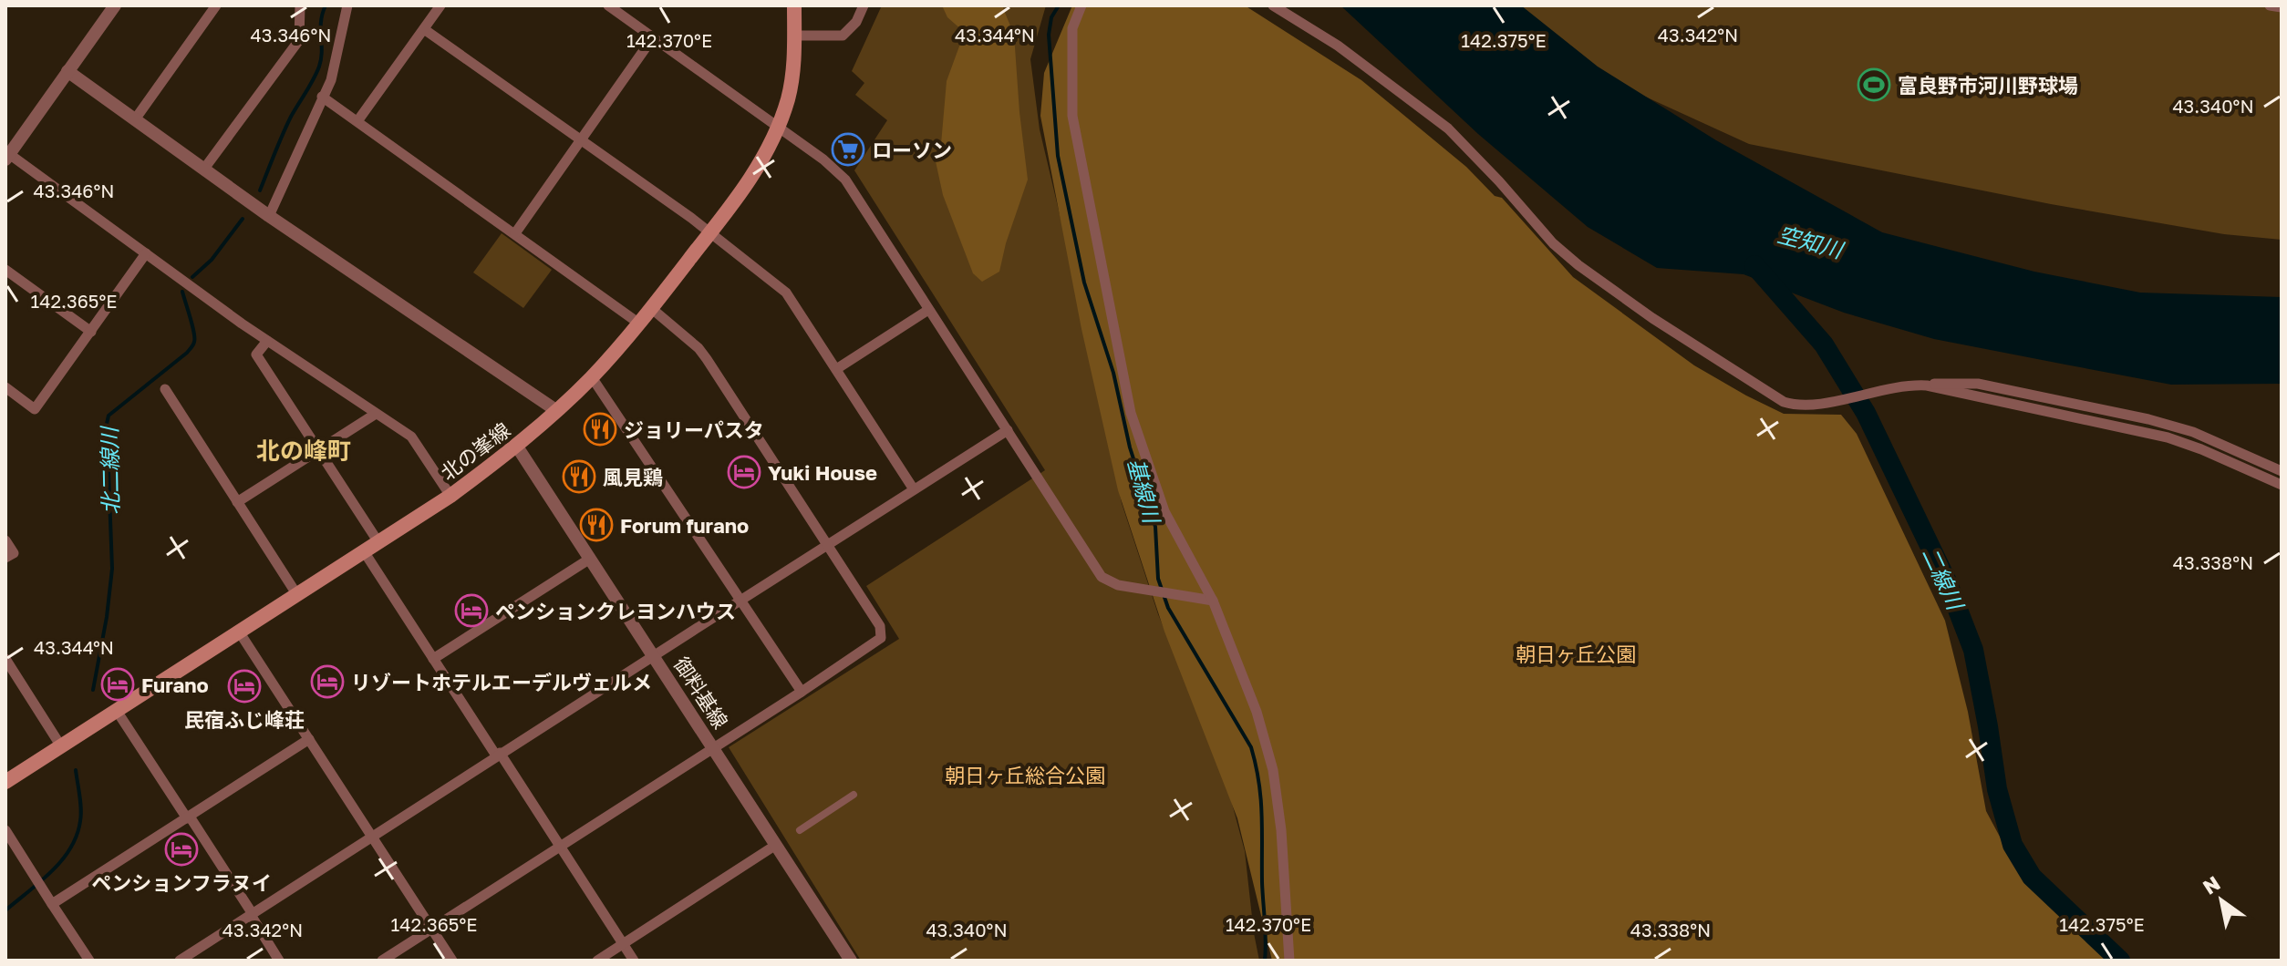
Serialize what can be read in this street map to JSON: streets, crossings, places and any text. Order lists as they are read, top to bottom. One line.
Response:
{"streets":{"main road":["北の峯線"],"street":["御料基線"]},"crossings":[["北の峯線","御料基線"]],"districts":["北の峰町"],"water":["空知川","北二線川","基線川","二線川"],"parks":["朝日ヶ丘公園","朝日ヶ丘総合公園"],"places":{"sports":["富良野市河川野球場"],"supermarket":["ローソン"],"restaurant":["ジョリーパスタ","風見鶏","Forum furano"],"hotel":["Yuki House","ペンションクレヨンハウス","リゾートホテルエーデルヴェルメ","Furano","民宿ふじ峰荘","ペンションフラヌイ"]},"north":"top left","coordinates":["43.346°N","43.344°N","43.342°N","142.370°E","142.375°E","43.340°N","142.365°E","43.338°N"]}
